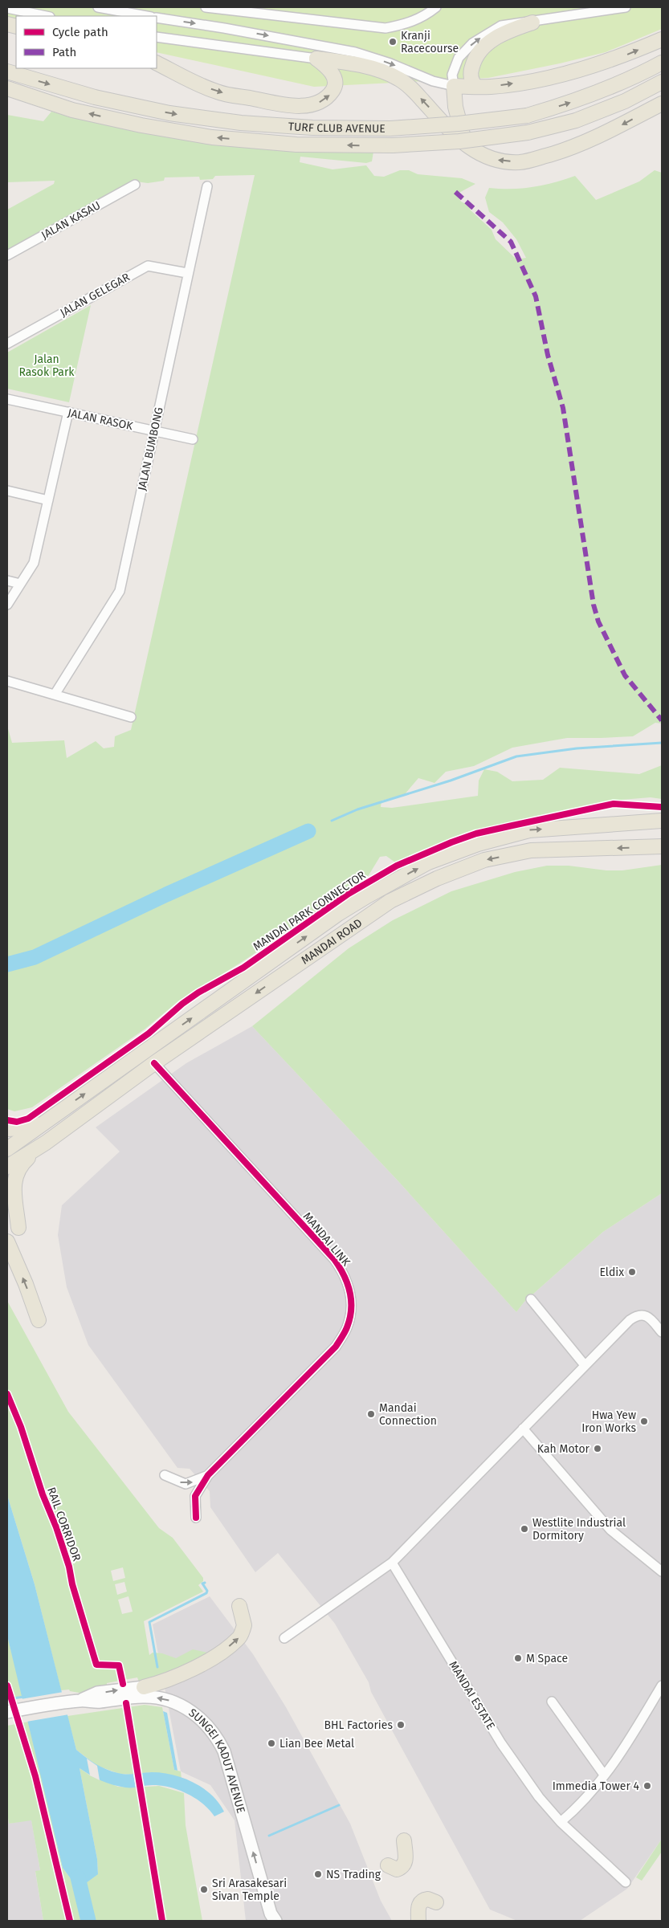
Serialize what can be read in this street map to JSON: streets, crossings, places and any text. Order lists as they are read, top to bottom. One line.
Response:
{"streets":{"main road":["TURF CLUB AVENUE","MANDAI ROAD"],"street":["JALAN KASAU","JALAN GELEGAR","JALAN RASOK","JALAN BUMBONG","MANDAI LINK","MANDAI ESTATE","SUNGEI KADUT AVENUE"],"cycle path":["MANDAI PARK CONNECTOR","RAIL CORRIDOR"]},"crossings":[["JALAN GELEGAR","JALAN BUMBONG"],["JALAN RASOK","JALAN BUMBONG"],["MANDAI ROAD","MANDAI LINK"]],"parks":["Jalan Rasok Park"],"places":["Kranji Racecourse","Eldix","Mandai Connection","Hwa Yew Iron Works","Kah Motor","Westlite Industrial Dormitory","M Space","BHL Factories","Lian Bee Metal","Immedia Tower 4","NS Trading","Sri Arasakesari Sivan Temple"],"legend":["Cycle path","Path"]}
